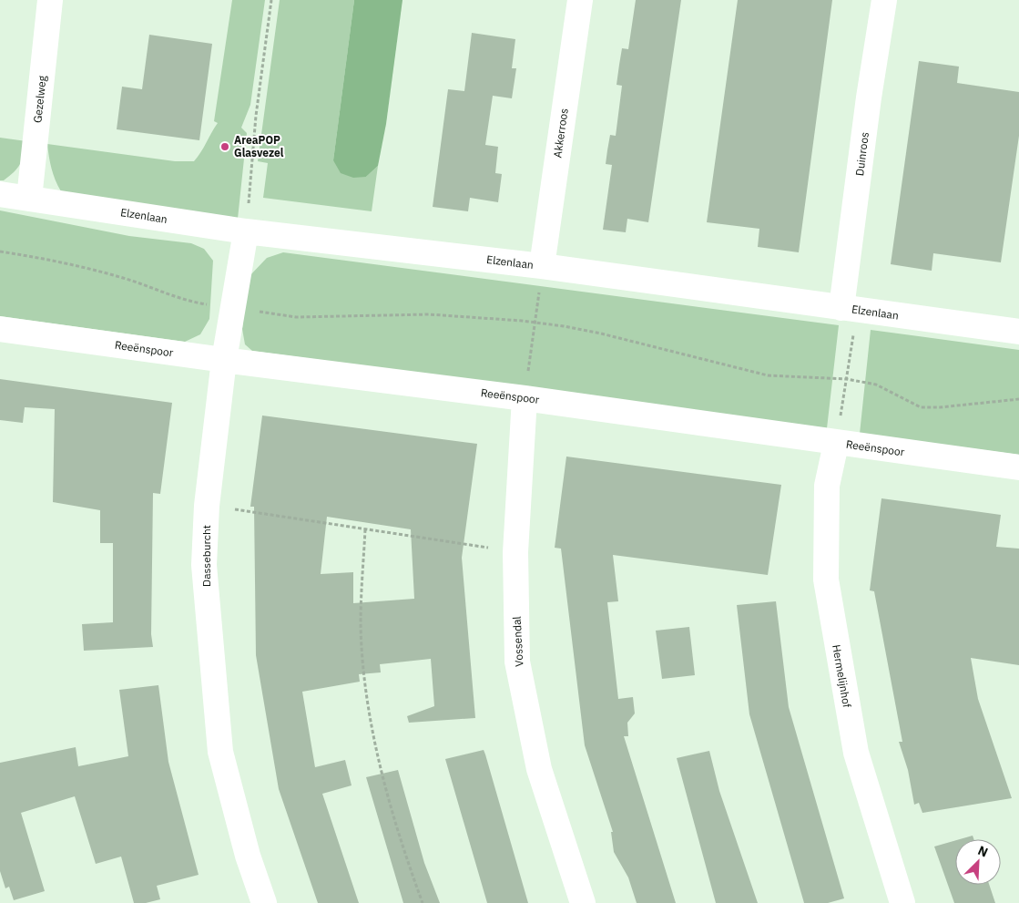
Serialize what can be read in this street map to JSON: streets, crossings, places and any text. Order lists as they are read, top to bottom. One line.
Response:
{"streets":{"street":["Gezelweg","Akkerroos","Duinroos","Elzenlaan","Reeënspoor","Dasseburcht","Vossendal","Hermelijnhof"]},"crossings":[["Gezelweg","Elzenlaan"],["Akkerroos","Elzenlaan"],["Duinroos","Elzenlaan"],["Elzenlaan","Dasseburcht"],["Reeënspoor","Dasseburcht"],["Reeënspoor","Vossendal"],["Reeënspoor","Hermelijnhof"]],"places":["AreaPOP Glasvezel"],"north":"top right"}
